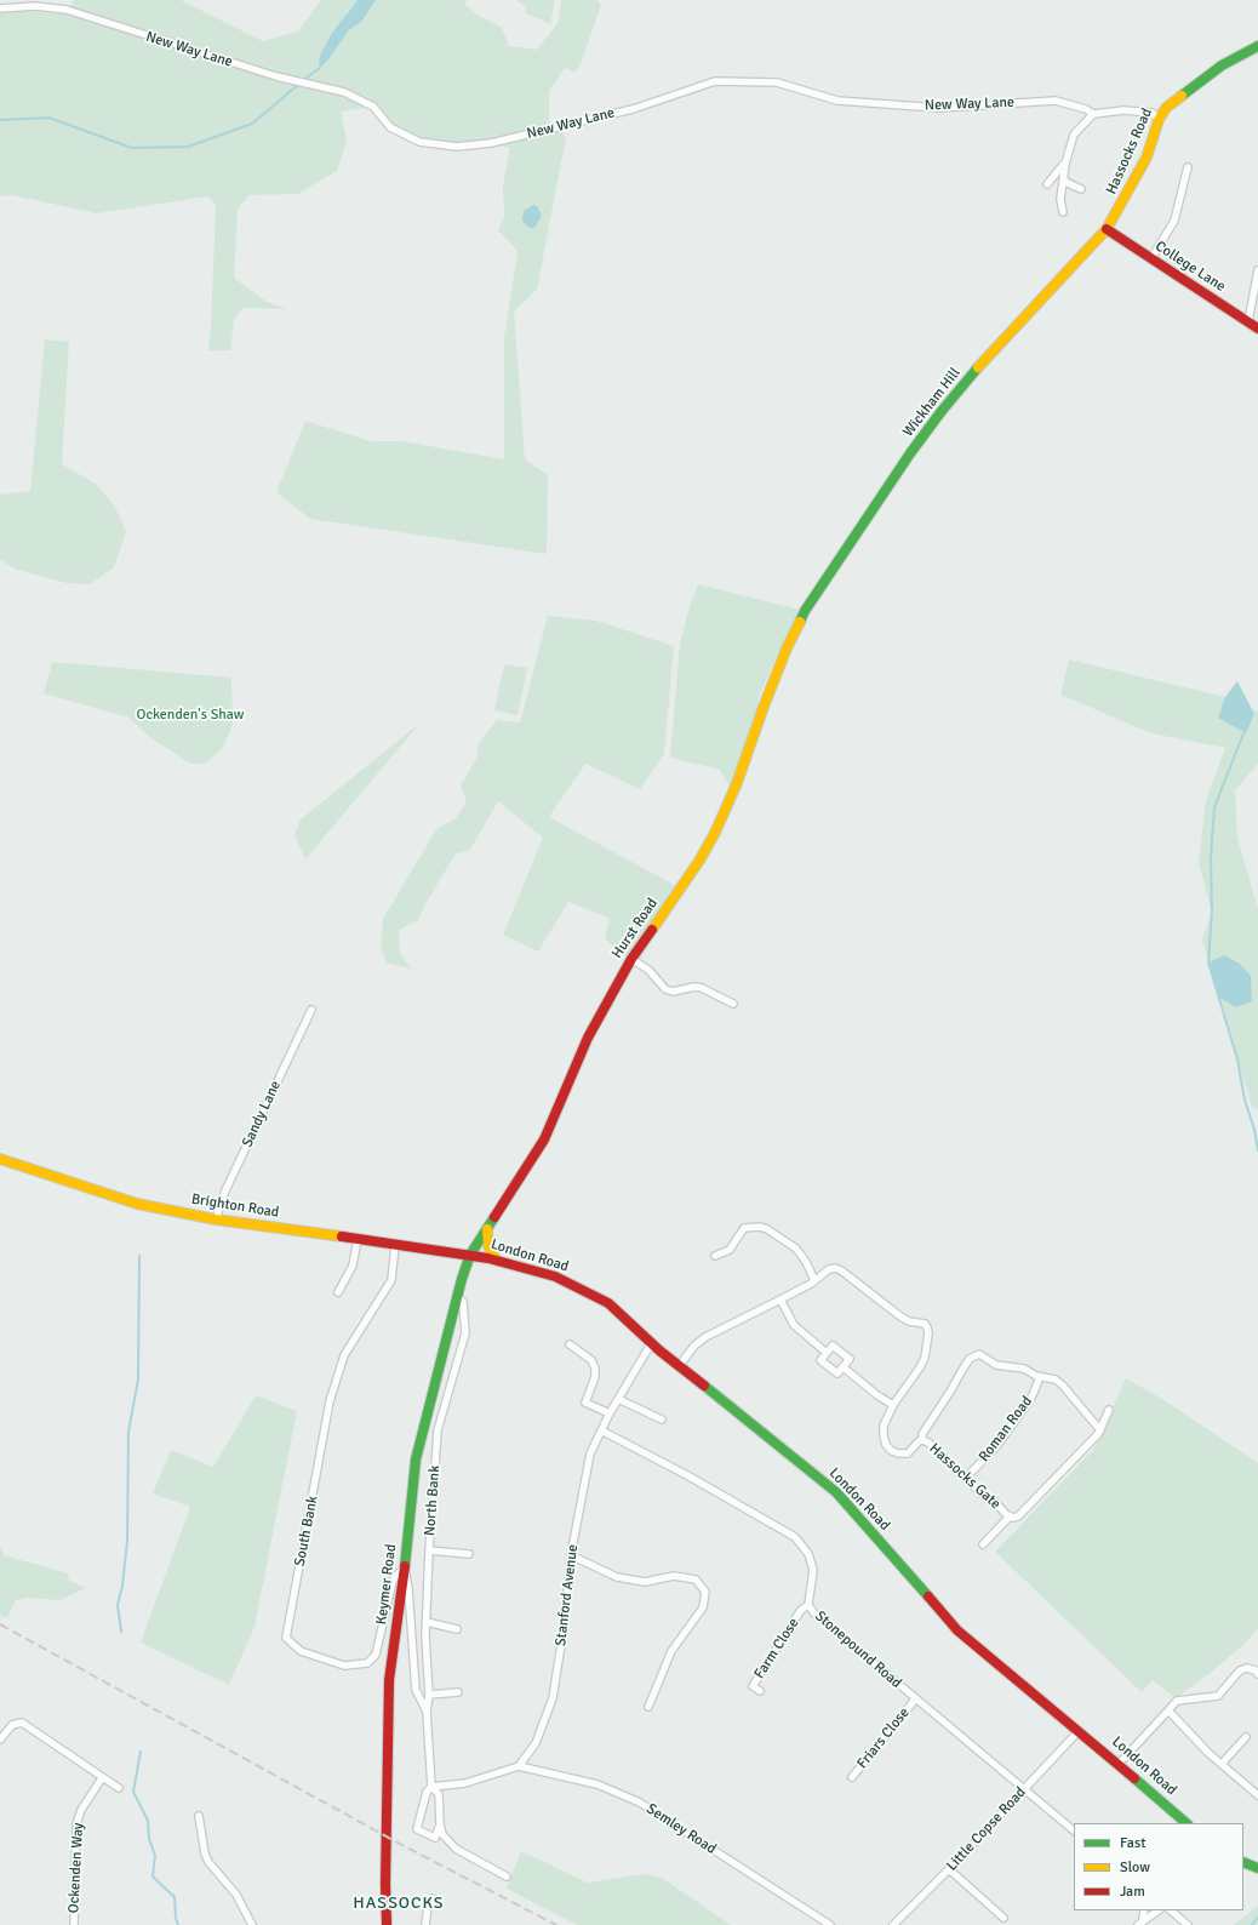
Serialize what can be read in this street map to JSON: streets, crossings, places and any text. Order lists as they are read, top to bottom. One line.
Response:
{"streets":{"main road":["Hassocks Road","College Lane","Wickham Hill","Hurst Road","Brighton Road","London Road","Keymer Road"],"street":["New Way Lane","Sandy Lane","Roman Road","Hassocks Gate","North Bank","South Bank","Stanford Avenue","Farm Close","Stonepound Road","Friars Close","Semley Road","Little Copse Road","Ockenden Way"]},"crossings":[["New Way Lane","Hassocks Road"],["Hassocks Road","College Lane"],["Hassocks Road","Wickham Hill"],["College Lane","Wickham Hill"],["Wickham Hill","Hurst Road"],["Hurst Road","Brighton Road"],["Hurst Road","London Road"],["Hurst Road","Keymer Road"],["Sandy Lane","Brighton Road"],["Brighton Road","London Road"],["Brighton Road","South Bank"],["Brighton Road","Keymer Road"],["London Road","Keymer Road"],["London Road","Stanford Avenue"],["London Road","Little Copse Road"],["Roman Road","Hassocks Gate"],["North Bank","Keymer Road"],["South Bank","Keymer Road"],["Stanford Avenue","Stonepound Road"],["Stanford Avenue","Semley Road"],["Farm Close","Stonepound Road"],["Stonepound Road","Friars Close"],["Stonepound Road","Little Copse Road"]],"districts":["HASSOCKS"],"parks":["Ockenden's Shaw"],"legend":["Fast","Slow","Jam"]}
